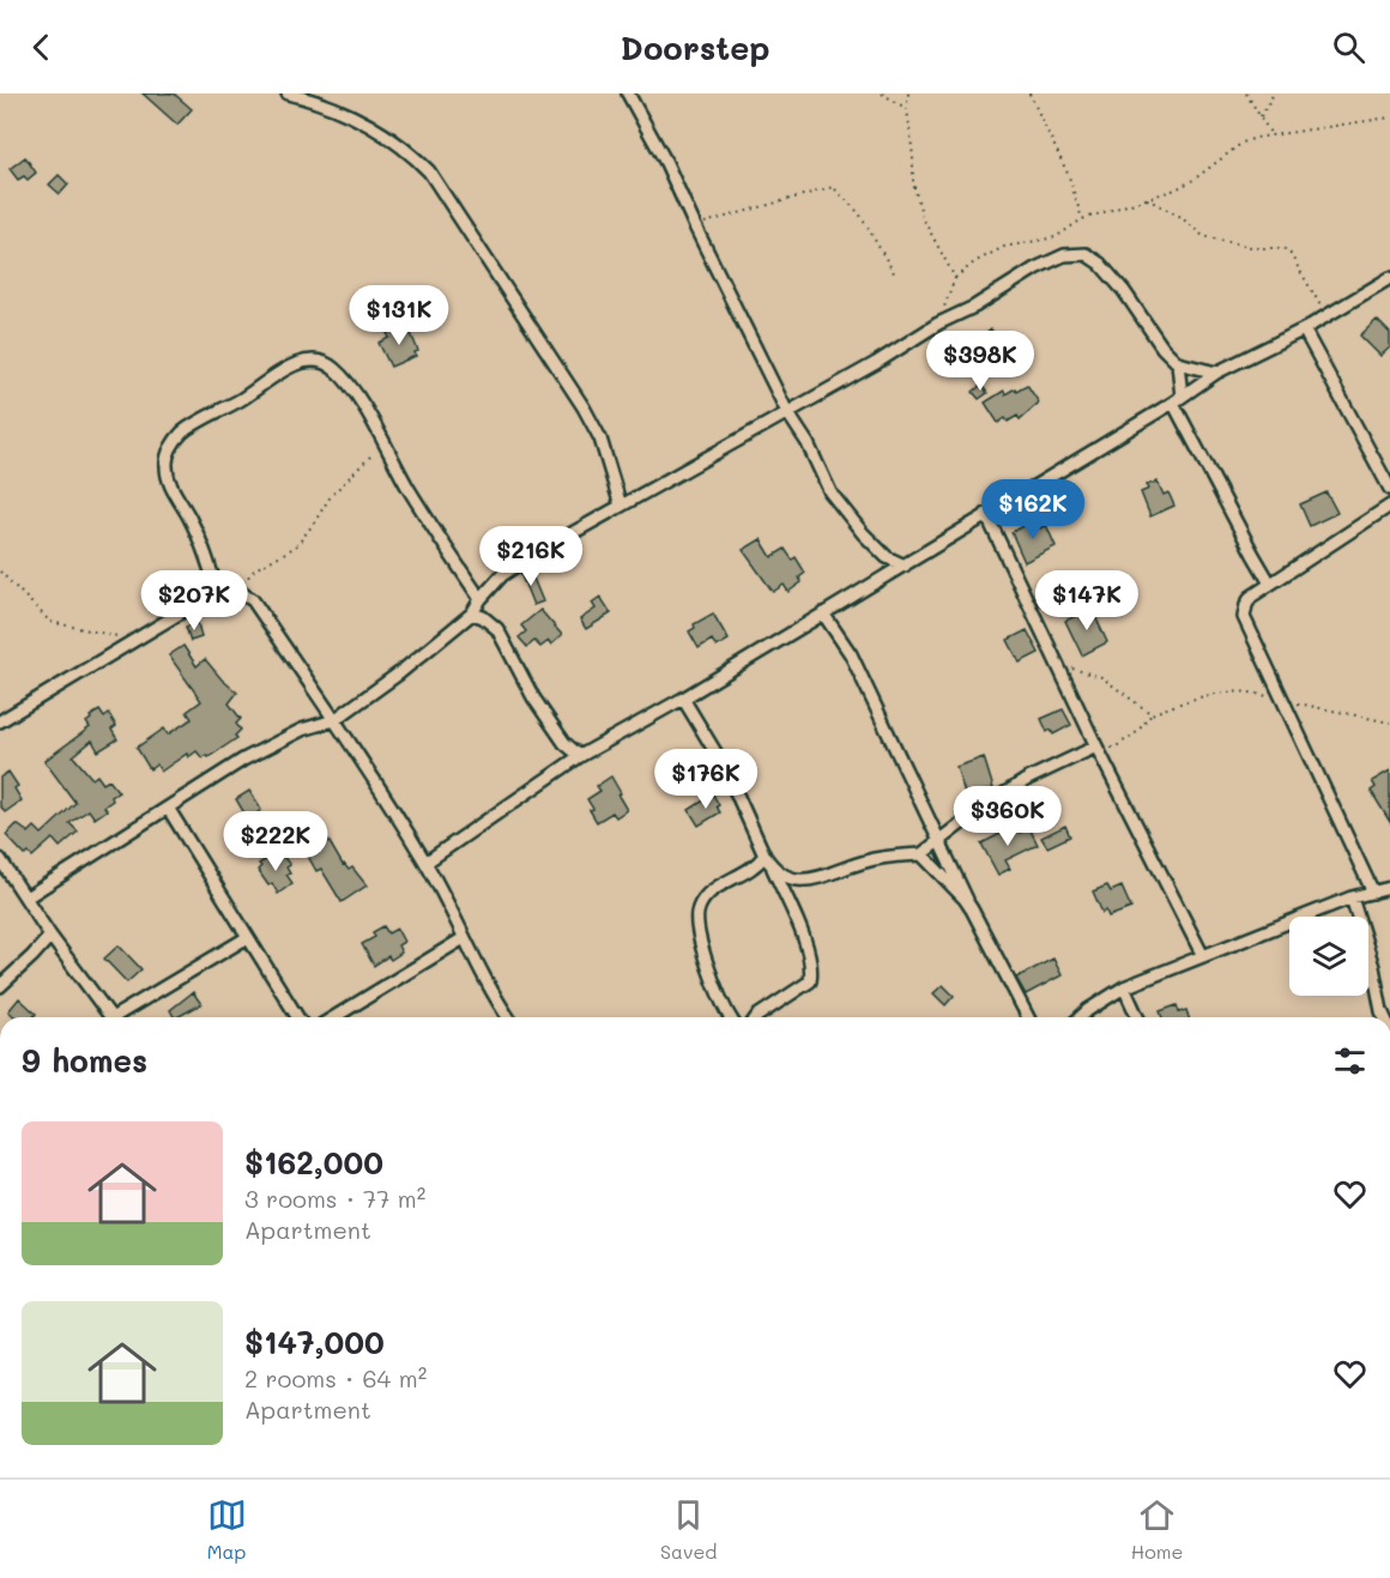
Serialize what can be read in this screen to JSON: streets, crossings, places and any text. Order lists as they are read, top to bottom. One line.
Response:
{"page":{"header":"Doorstep","price":["$131K","$398K","$162K","$216K","$207K","$147K","$176K","$360K","$222K"],"heading":"9 homes","list":[{"name":"$162,000","note":"3 rooms · 77 m² · Apartment"},{"name":"$147,000","note":"2 rooms · 64 m² · Apartment"}],"tabs":["Map","Saved","Home"]}}
